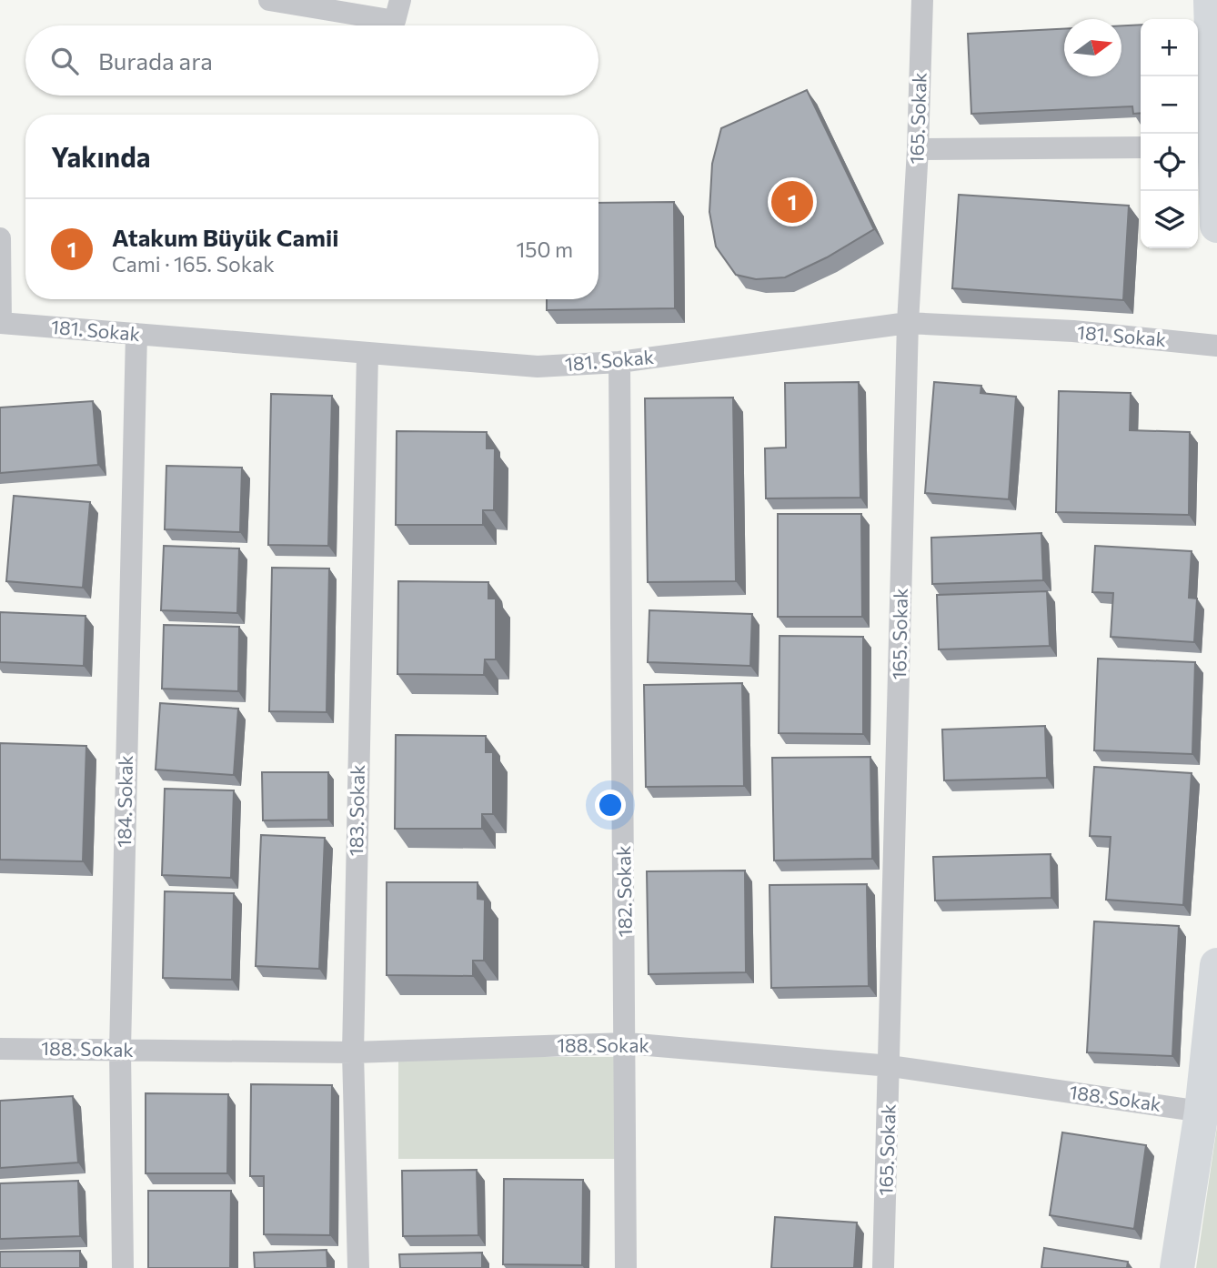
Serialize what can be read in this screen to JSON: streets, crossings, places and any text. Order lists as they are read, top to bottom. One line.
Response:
{"streets":{"street":["165. Sokak","181. Sokak","184. Sokak","183. Sokak","182. Sokak","188. Sokak"]},"crossings":[["165. Sokak","181. Sokak"],["165. Sokak","188. Sokak"],["181. Sokak","184. Sokak"],["181. Sokak","183. Sokak"],["181. Sokak","182. Sokak"],["184. Sokak","188. Sokak"],["183. Sokak","188. Sokak"],["182. Sokak","188. Sokak"]],"north":"right","page":{"map_buttons":["+","−"],"search":"Burada ara","heading":"Yakında","pins":"1","list":[{"mark":"1","name":"Atakum Büyük Camii","note":"Cami · 165. Sokak","value":"150 m"}]}}
